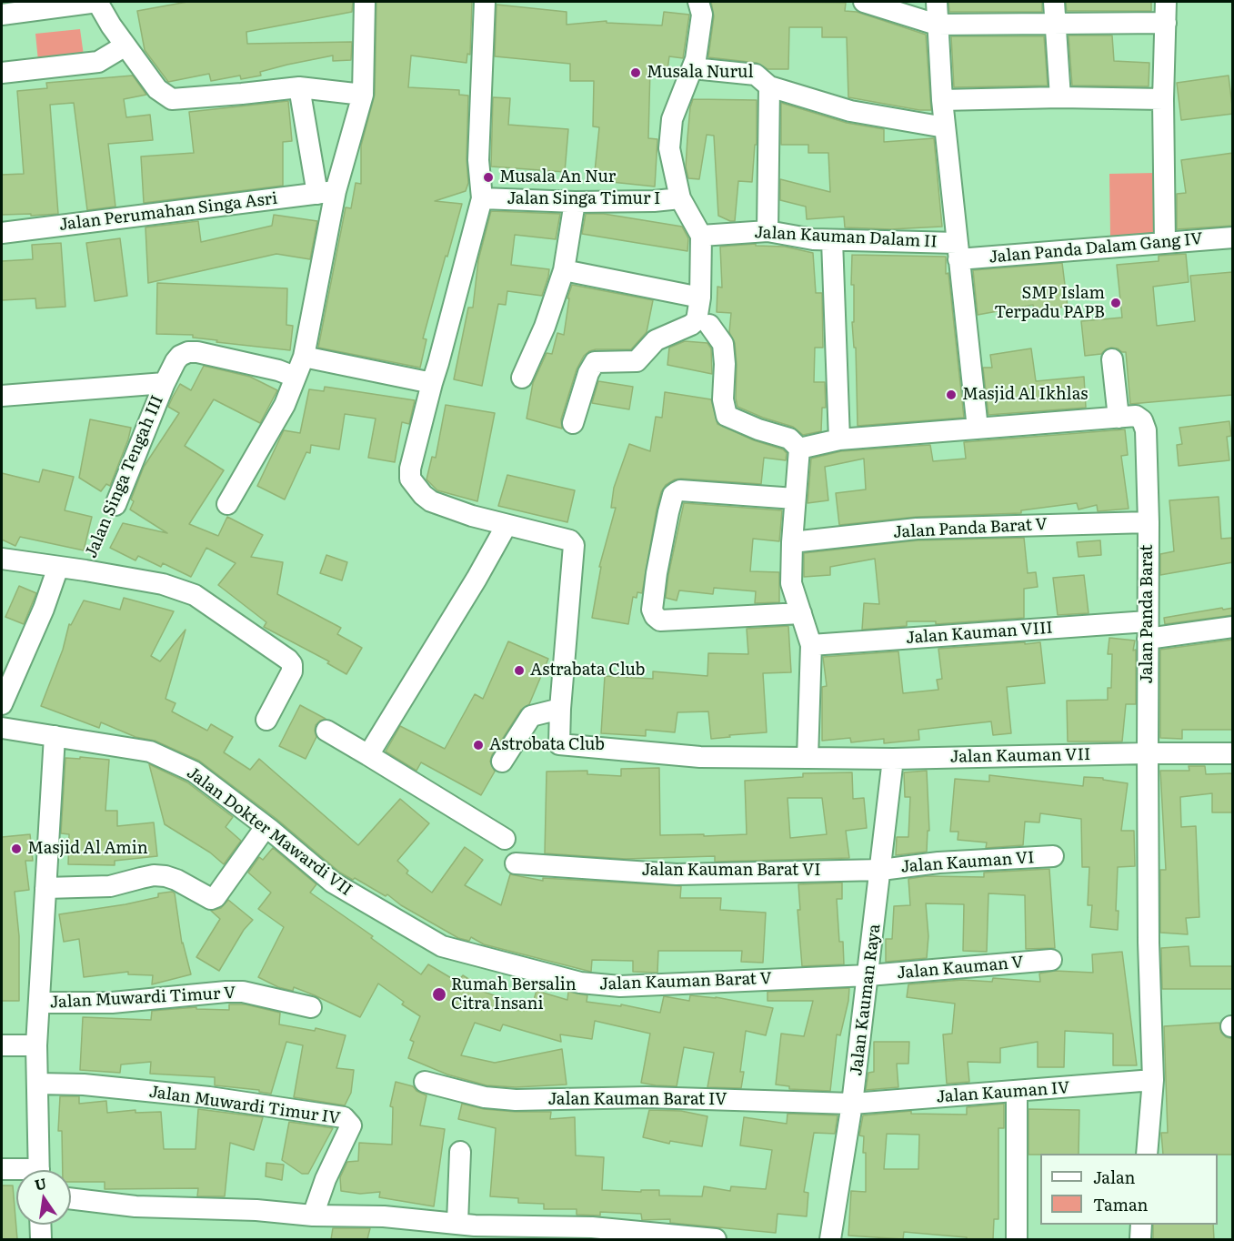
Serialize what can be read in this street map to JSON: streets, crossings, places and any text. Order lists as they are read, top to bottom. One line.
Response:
{"streets":{"street":["Jalan Singa Timur I","Jalan Perumahan Singa Asri","Jalan Kauman Dalam II","Jalan Panda Dalam Gang IV","Jalan Singa Tengah III","Jalan Panda Barat V","Jalan Panda Barat","Jalan Kauman VIII","Jalan Kauman VII","Jalan Dokter Mawardi VII","Jalan Kauman VI","Jalan Kauman Barat VI","Jalan Kauman V","Jalan Kauman Barat V","Jalan Muwardi Timur V","Jalan Kauman Raya","Jalan Kauman IV","Jalan Kauman Barat IV","Jalan Muwardi Timur IV"]},"crossings":[["Jalan Kauman Dalam II","Jalan Panda Dalam Gang IV"],["Jalan Panda Barat V","Jalan Panda Barat"],["Jalan Panda Barat","Jalan Kauman VIII"],["Jalan Panda Barat","Jalan Kauman VII"],["Jalan Panda Barat","Jalan Kauman IV"],["Jalan Kauman VII","Jalan Kauman Raya"],["Jalan Dokter Mawardi VII","Jalan Kauman Barat V"],["Jalan Kauman VI","Jalan Kauman Barat VI"],["Jalan Kauman VI","Jalan Kauman Raya"],["Jalan Kauman Barat VI","Jalan Kauman Raya"],["Jalan Kauman V","Jalan Kauman Barat V"],["Jalan Kauman V","Jalan Kauman Raya"],["Jalan Kauman Barat V","Jalan Kauman Raya"],["Jalan Kauman Raya","Jalan Kauman IV"],["Jalan Kauman Raya","Jalan Kauman Barat IV"],["Jalan Kauman IV","Jalan Kauman Barat IV"]],"places":["Musala Nurul","Musala An Nur","SMP Islam Terpadu PAPB","Masjid Al Ikhlas","Astrabata Club","Astrobata Club","Masjid Al Amin","Rumah Bersalin Citra Insani"],"legend":["Jalan","Taman"],"north":"top"}
